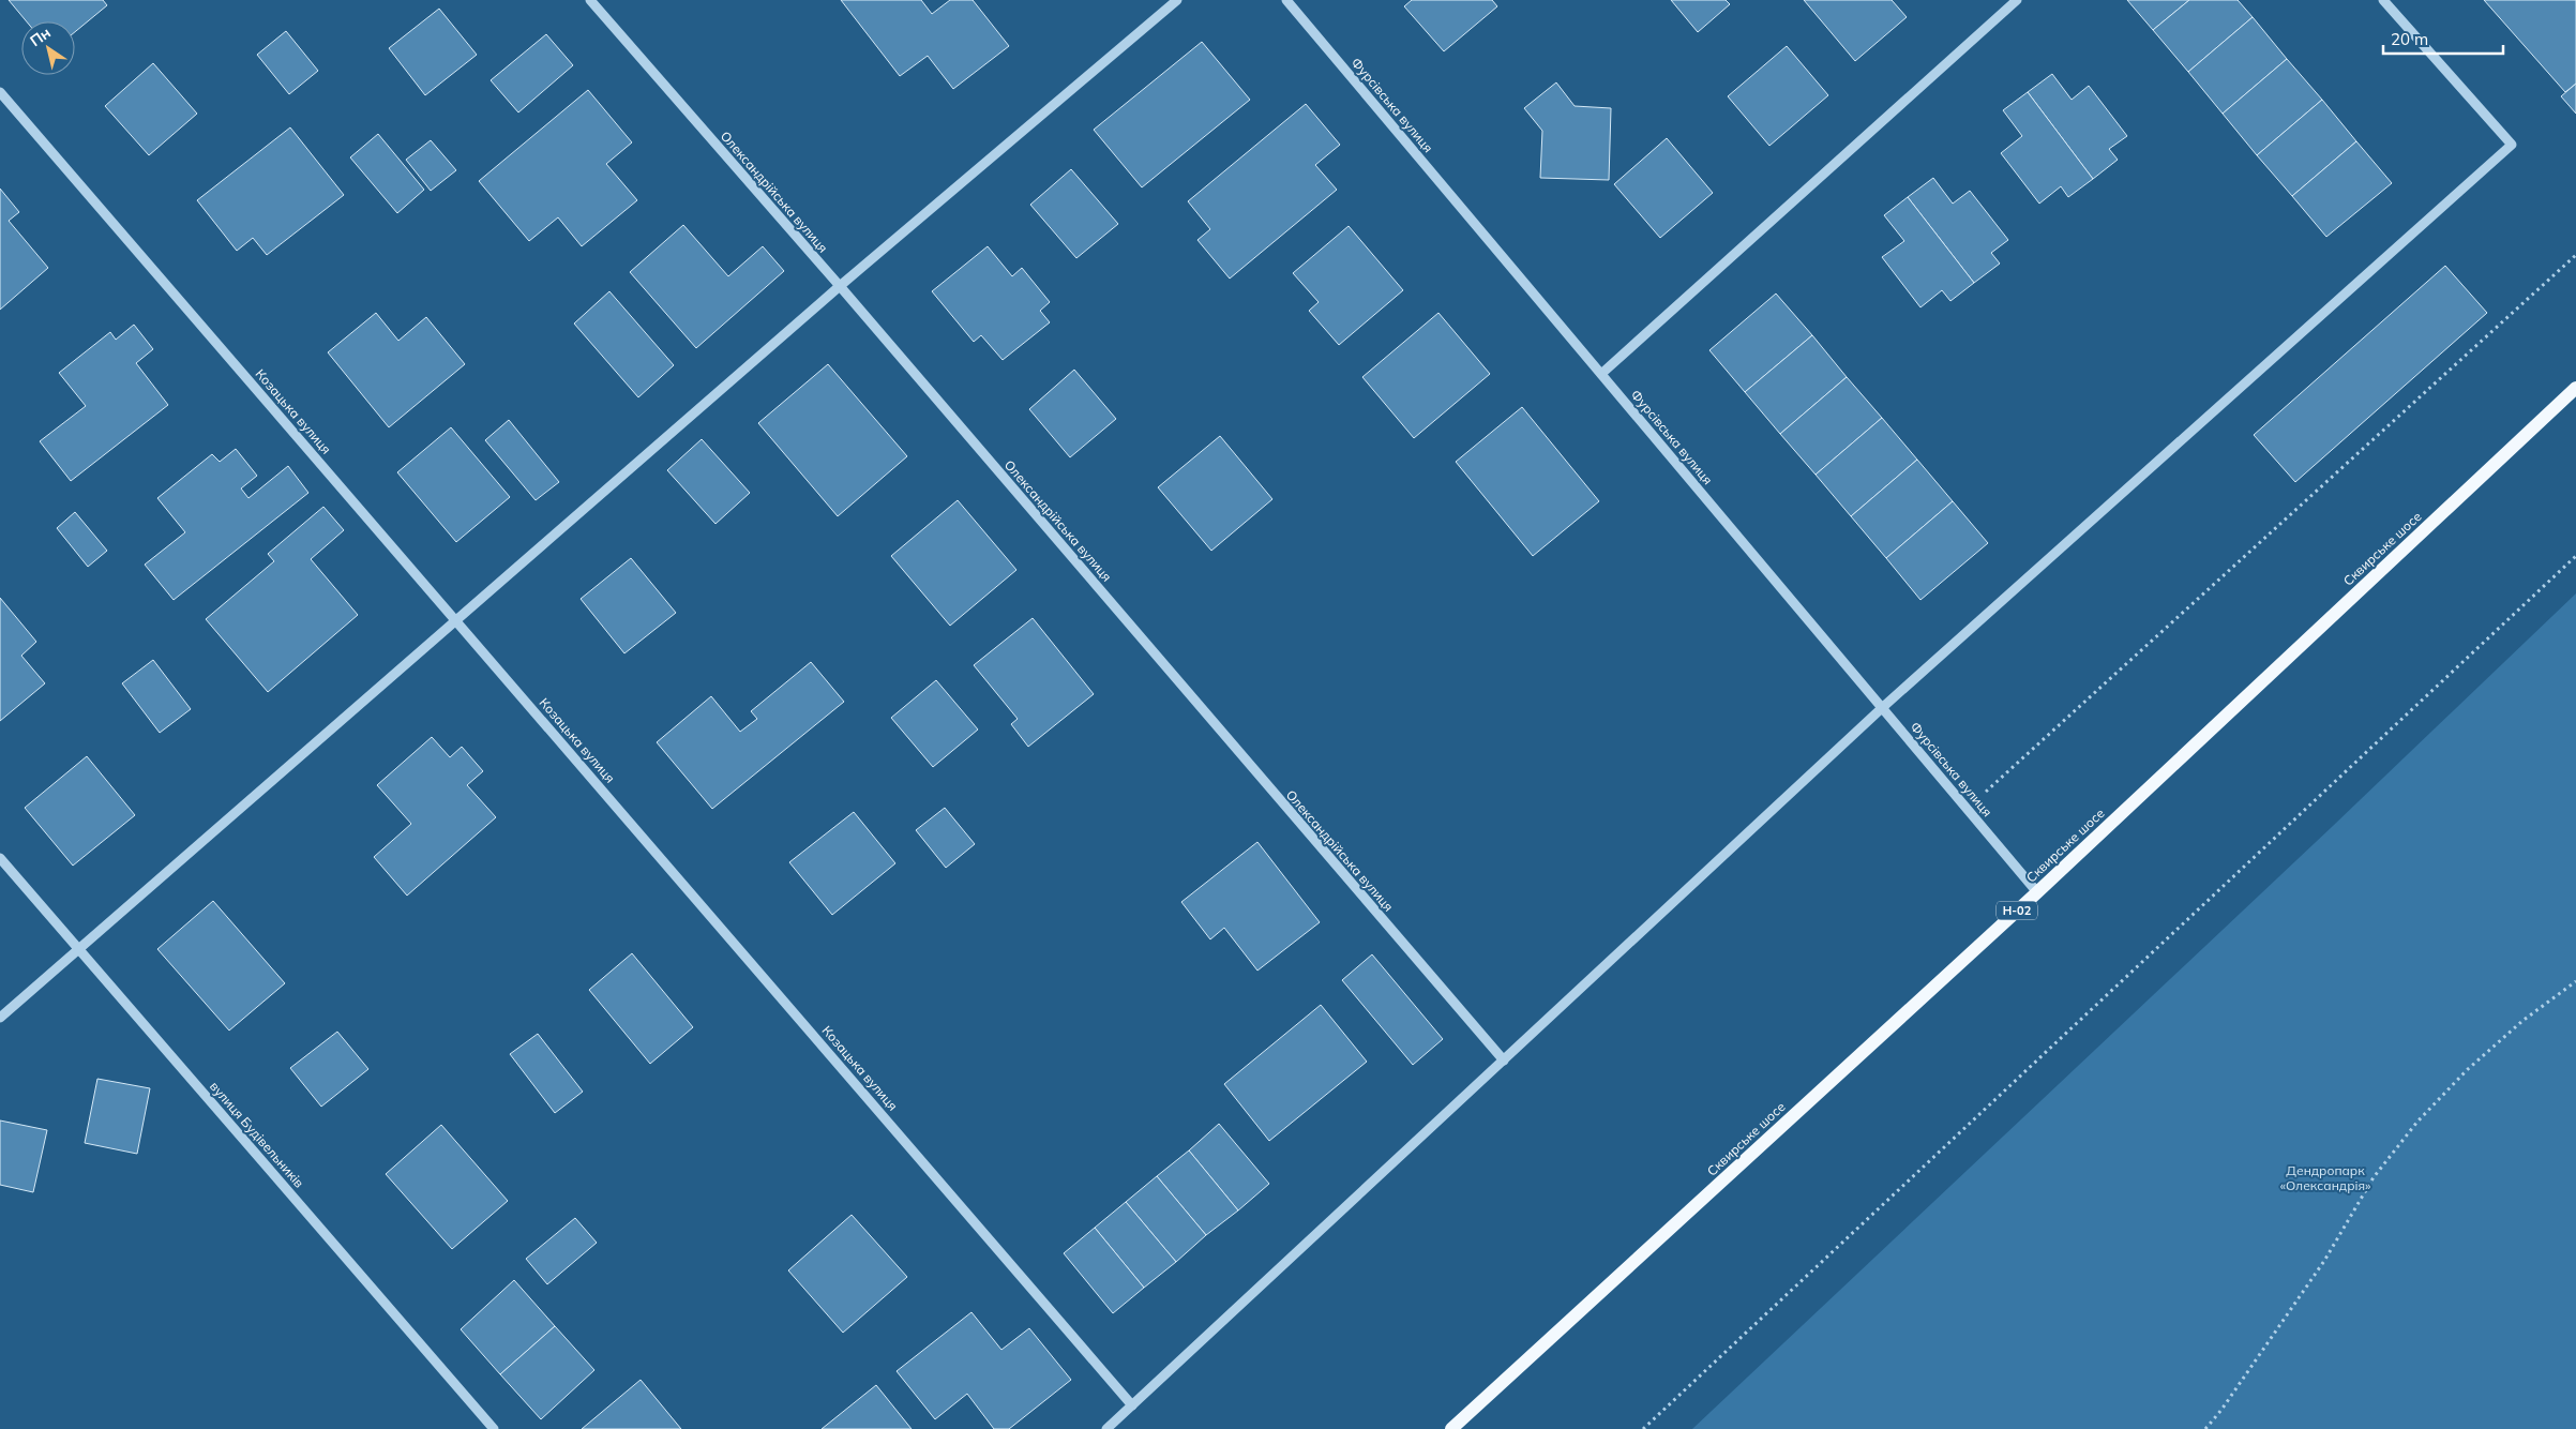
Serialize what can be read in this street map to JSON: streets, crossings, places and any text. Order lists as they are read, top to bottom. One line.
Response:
{"streets":{"main road":["Сквирське шосе","Н-02"],"street":["Фурсівська вулиця","Олександрійська вулиця","Козацька вулиця","вулиця Будівельників"]},"crossings":[["Фурсівська вулиця","Сквирське шосе"]],"parks":["Дендропарк «Олександрія»"],"scale_bar":"20 m","north":"top left"}
